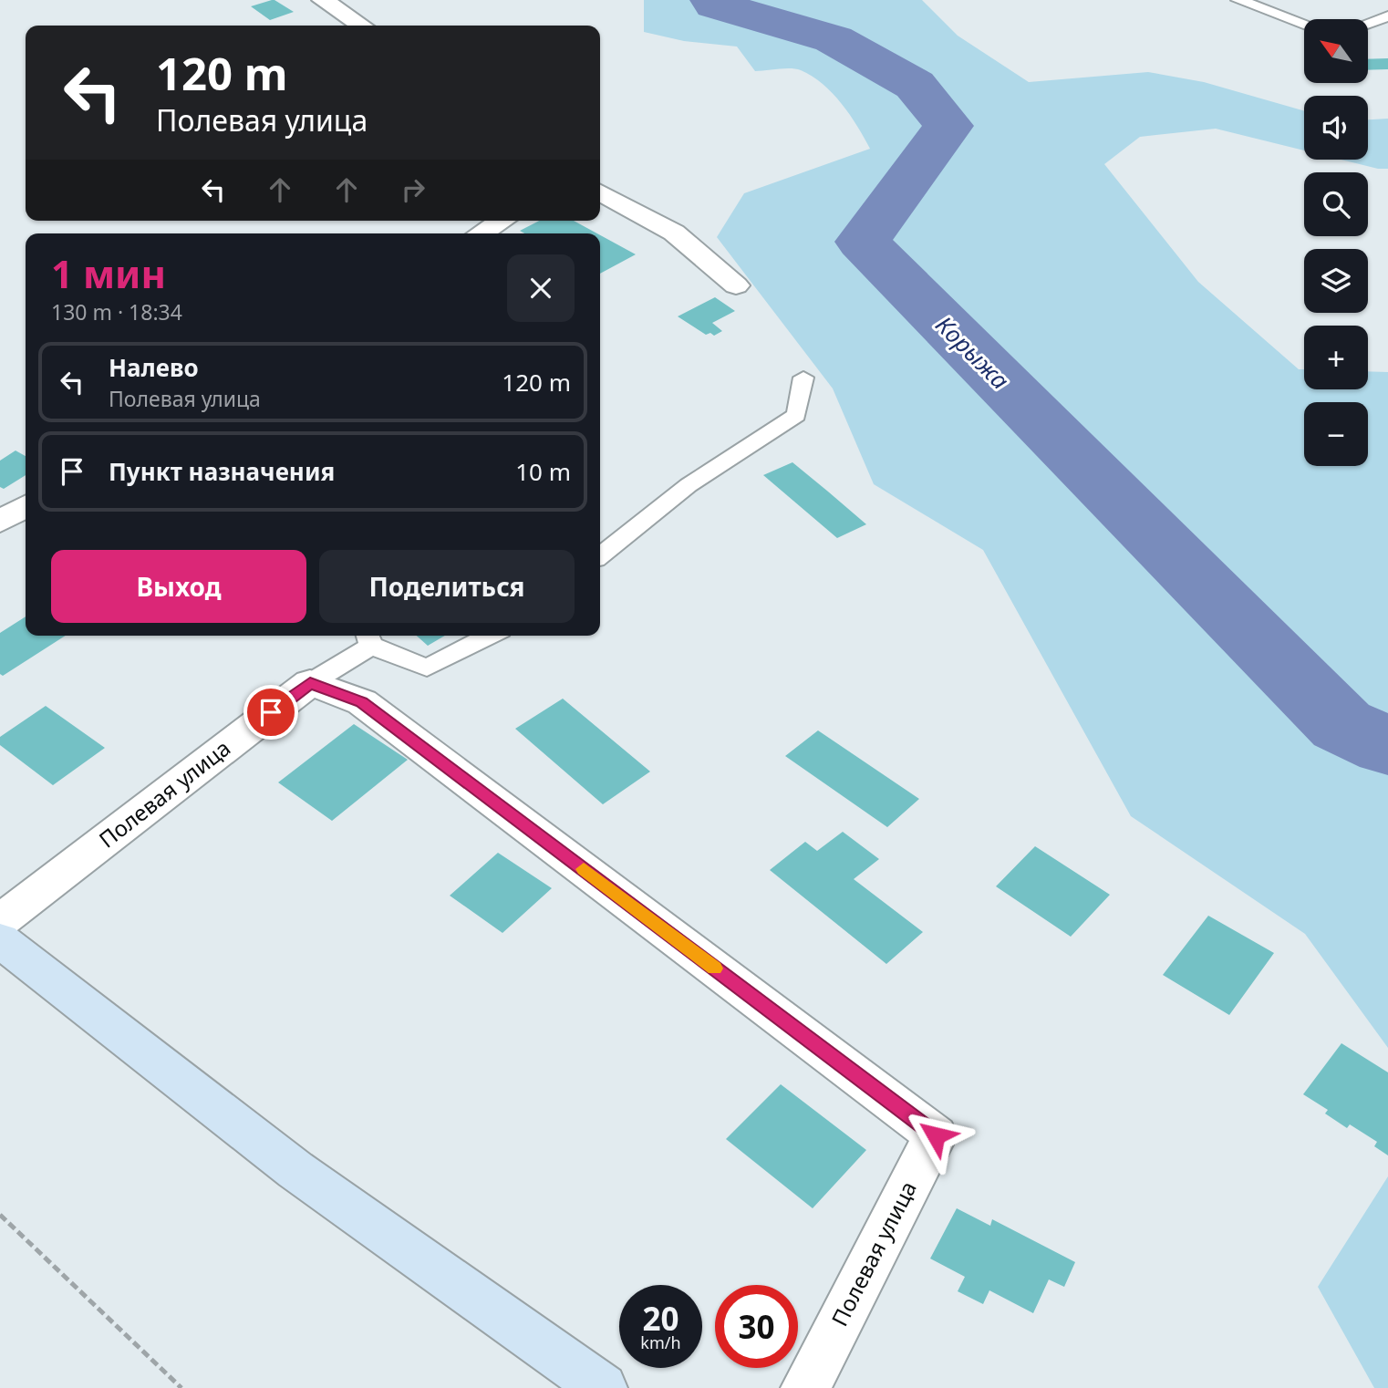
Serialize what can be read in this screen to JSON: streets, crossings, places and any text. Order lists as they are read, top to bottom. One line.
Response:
{"streets":{"street":["Полевая улица"]},"water":["Корыжа"],"north":"top left","page":{"map_buttons":["+","−"],"turn":["120 m","Полевая улица"],"heading":["1 мин","130 m · 18:34"],"list":[{"name":"Налево","note":"Полевая улица","value":"120 m"},{"name":"Пункт назначения","value":"10 m"}],"buttons":["Выход","Поделиться"],"speed":"20 km/h","limit":"30"}}
